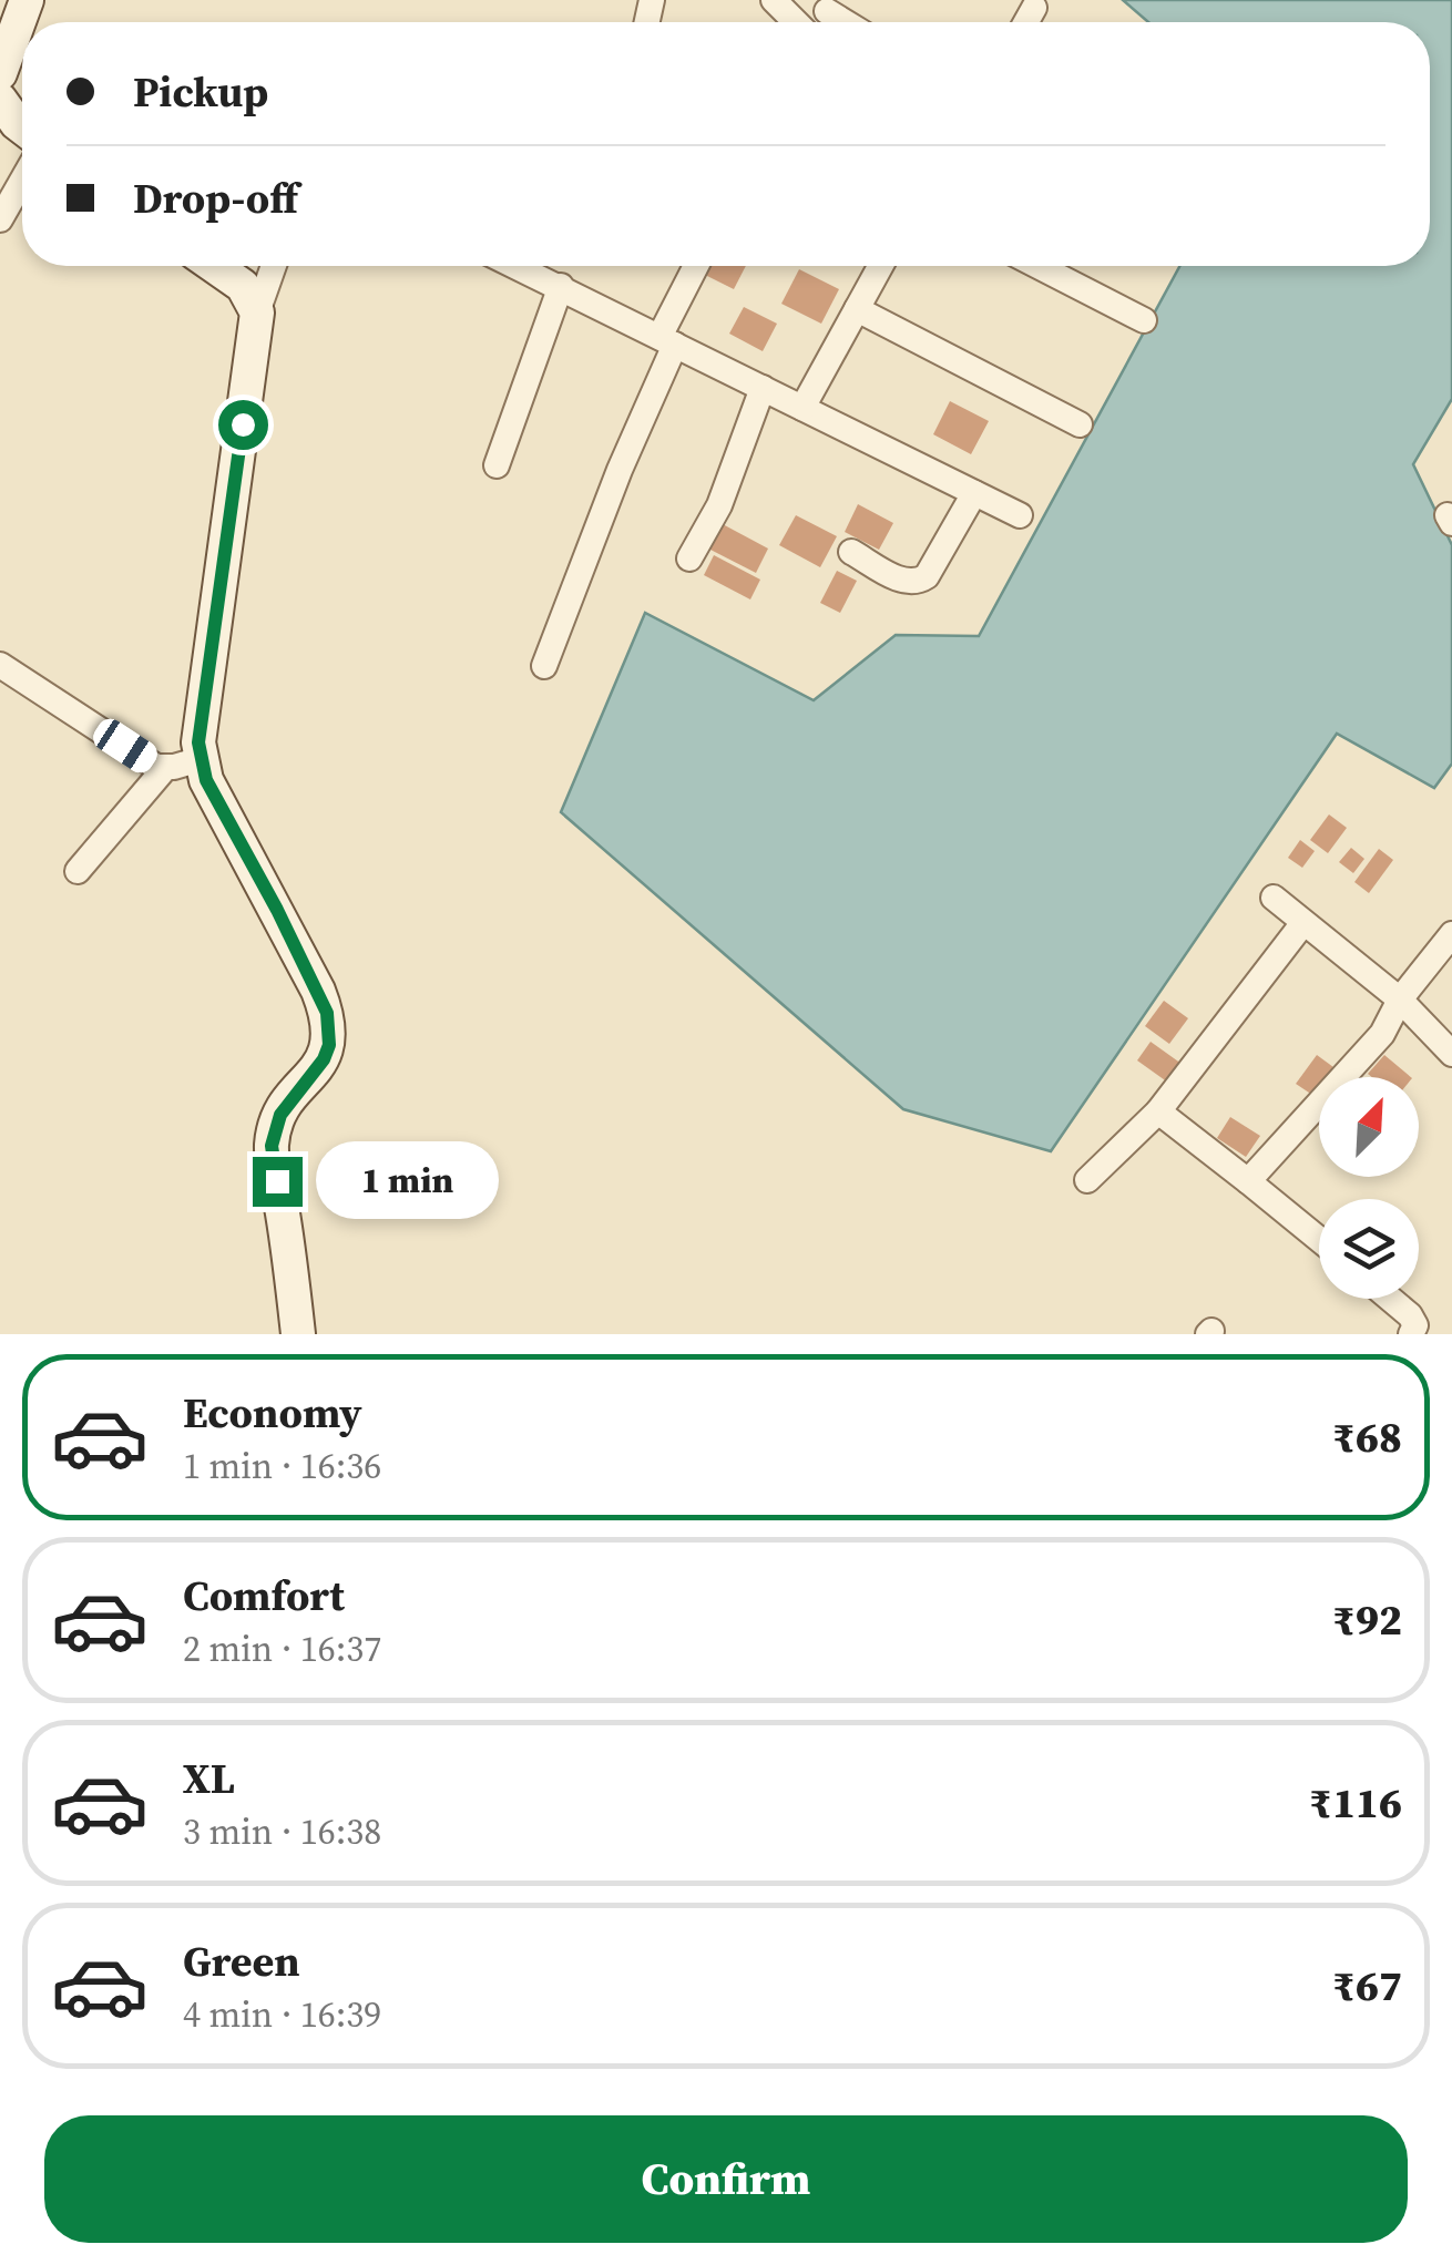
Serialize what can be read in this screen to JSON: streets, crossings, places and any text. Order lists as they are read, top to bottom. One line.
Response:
{"north":"top right","page":{"banner":["Pickup","Drop-off"],"bubble":"1 min","list":[{"name":"Economy","note":"1 min · 16:36","value":"₹68"},{"name":"Comfort","note":"2 min · 16:37","value":"₹92"},{"name":"XL","note":"3 min · 16:38","value":"₹116"},{"name":"Green","note":"4 min · 16:39","value":"₹67"}],"buttons":"Confirm"}}
